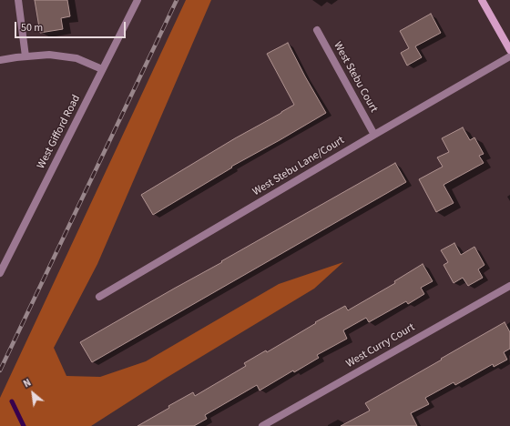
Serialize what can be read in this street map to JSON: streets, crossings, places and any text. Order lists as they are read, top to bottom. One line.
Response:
{"streets":{"street":["West Stebu Court","West Gifford Road","West Stebu Lane/Court","West Curry Court"]},"crossings":[["West Stebu Court","West Stebu Lane/Court"]],"scale_bar":"50 m","north":"top left"}
